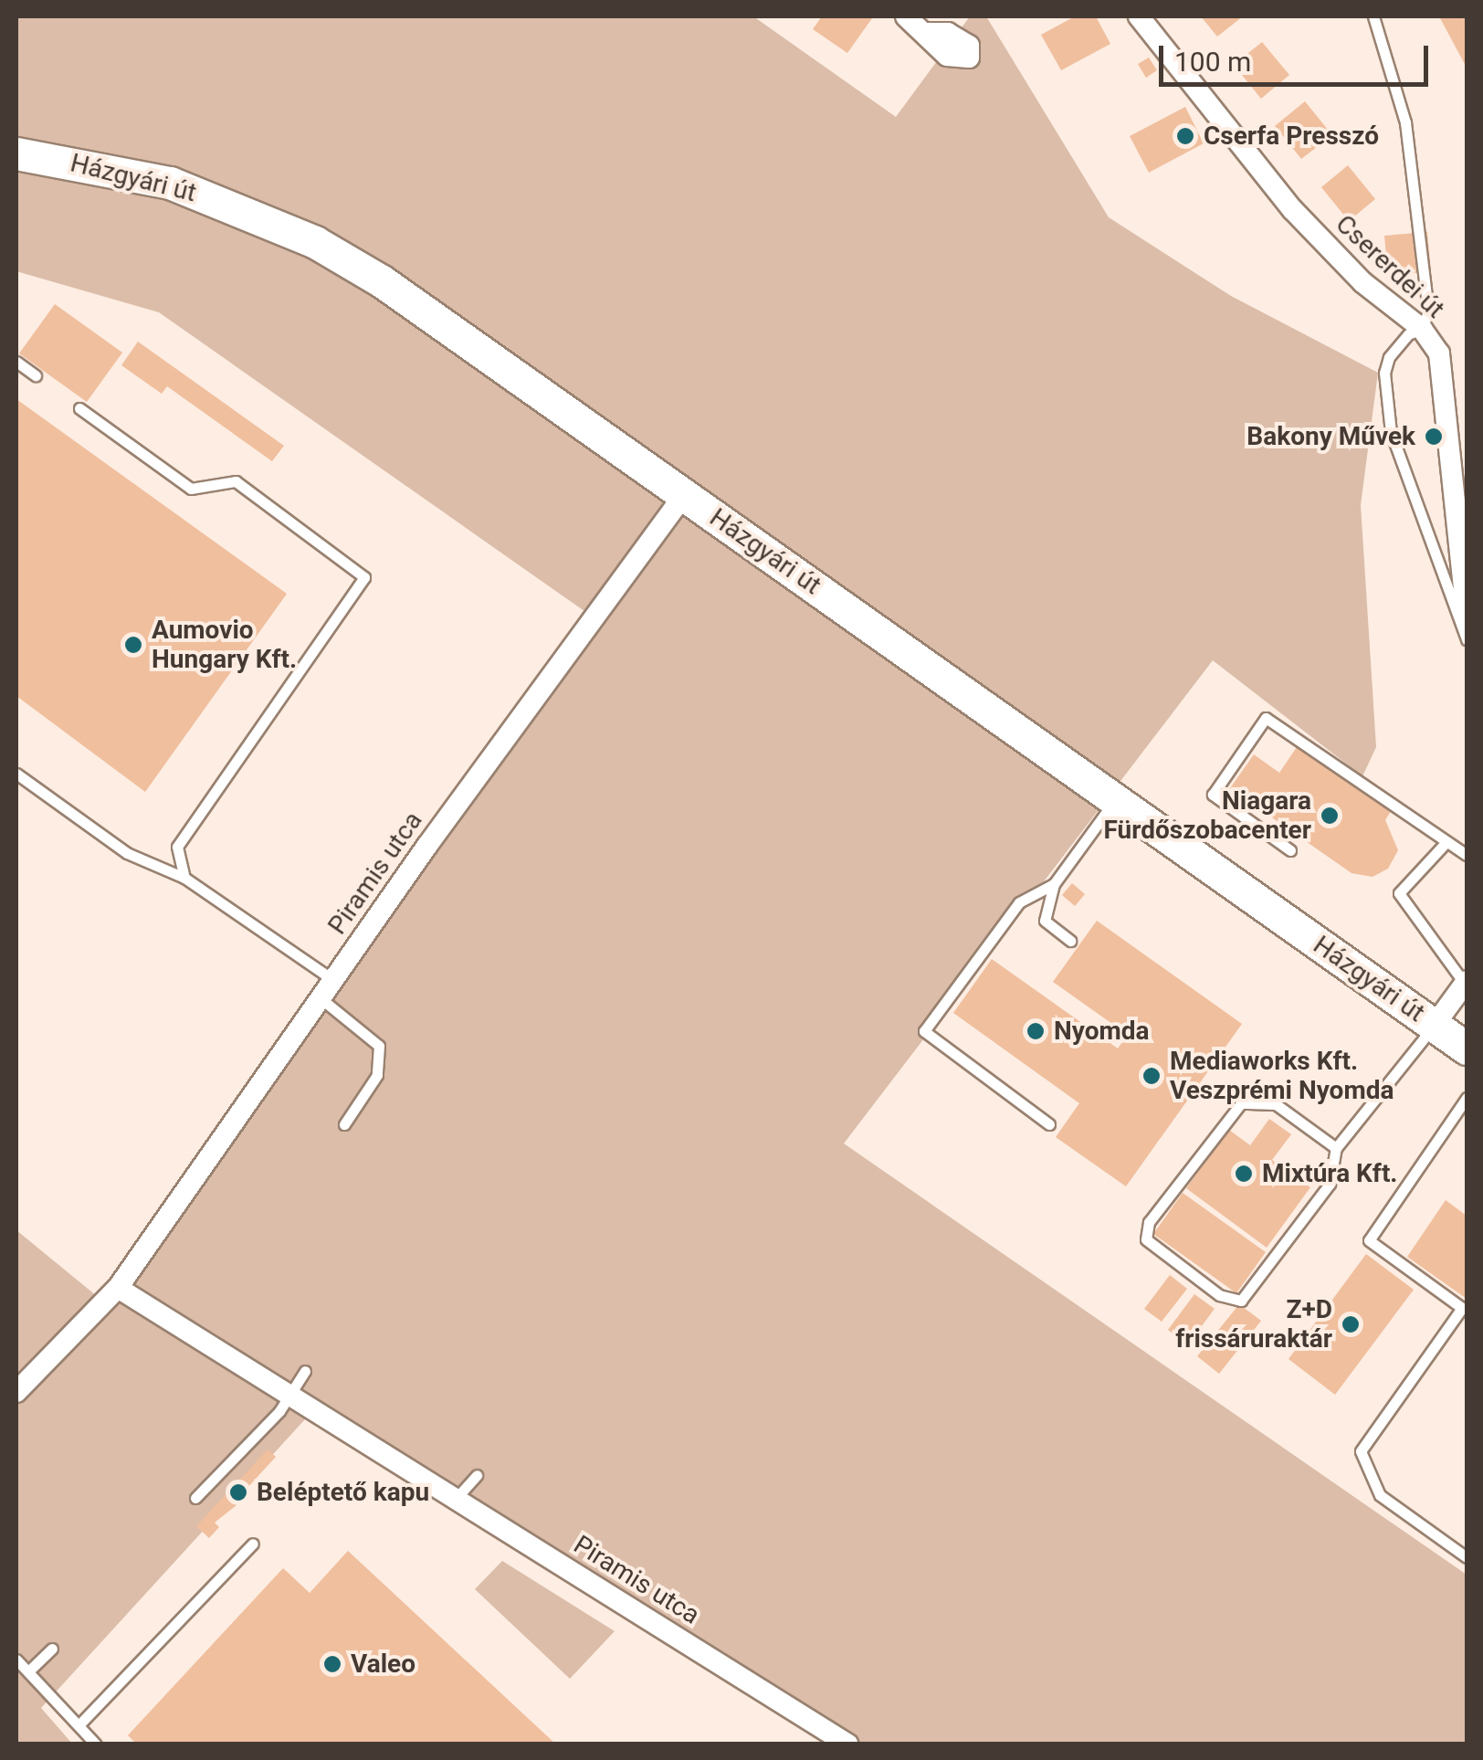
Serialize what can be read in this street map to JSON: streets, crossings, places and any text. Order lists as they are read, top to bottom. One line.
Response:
{"streets":{"main road":["Házgyári út"],"street":["Csererdei út","Piramis utca"]},"crossings":[["Házgyári út","Piramis utca"]],"places":["Cserfa Presszó","Bakony Művek","Aumovio Hungary Kft.","Niagara Fürdőszobacenter","Nyomda","Mediaworks Kft. Veszprémi Nyomda","Mixtúra Kft.","Z+D frissáruraktár","Beléptető kapu","Valeo"],"scale_bar":"100 m"}
